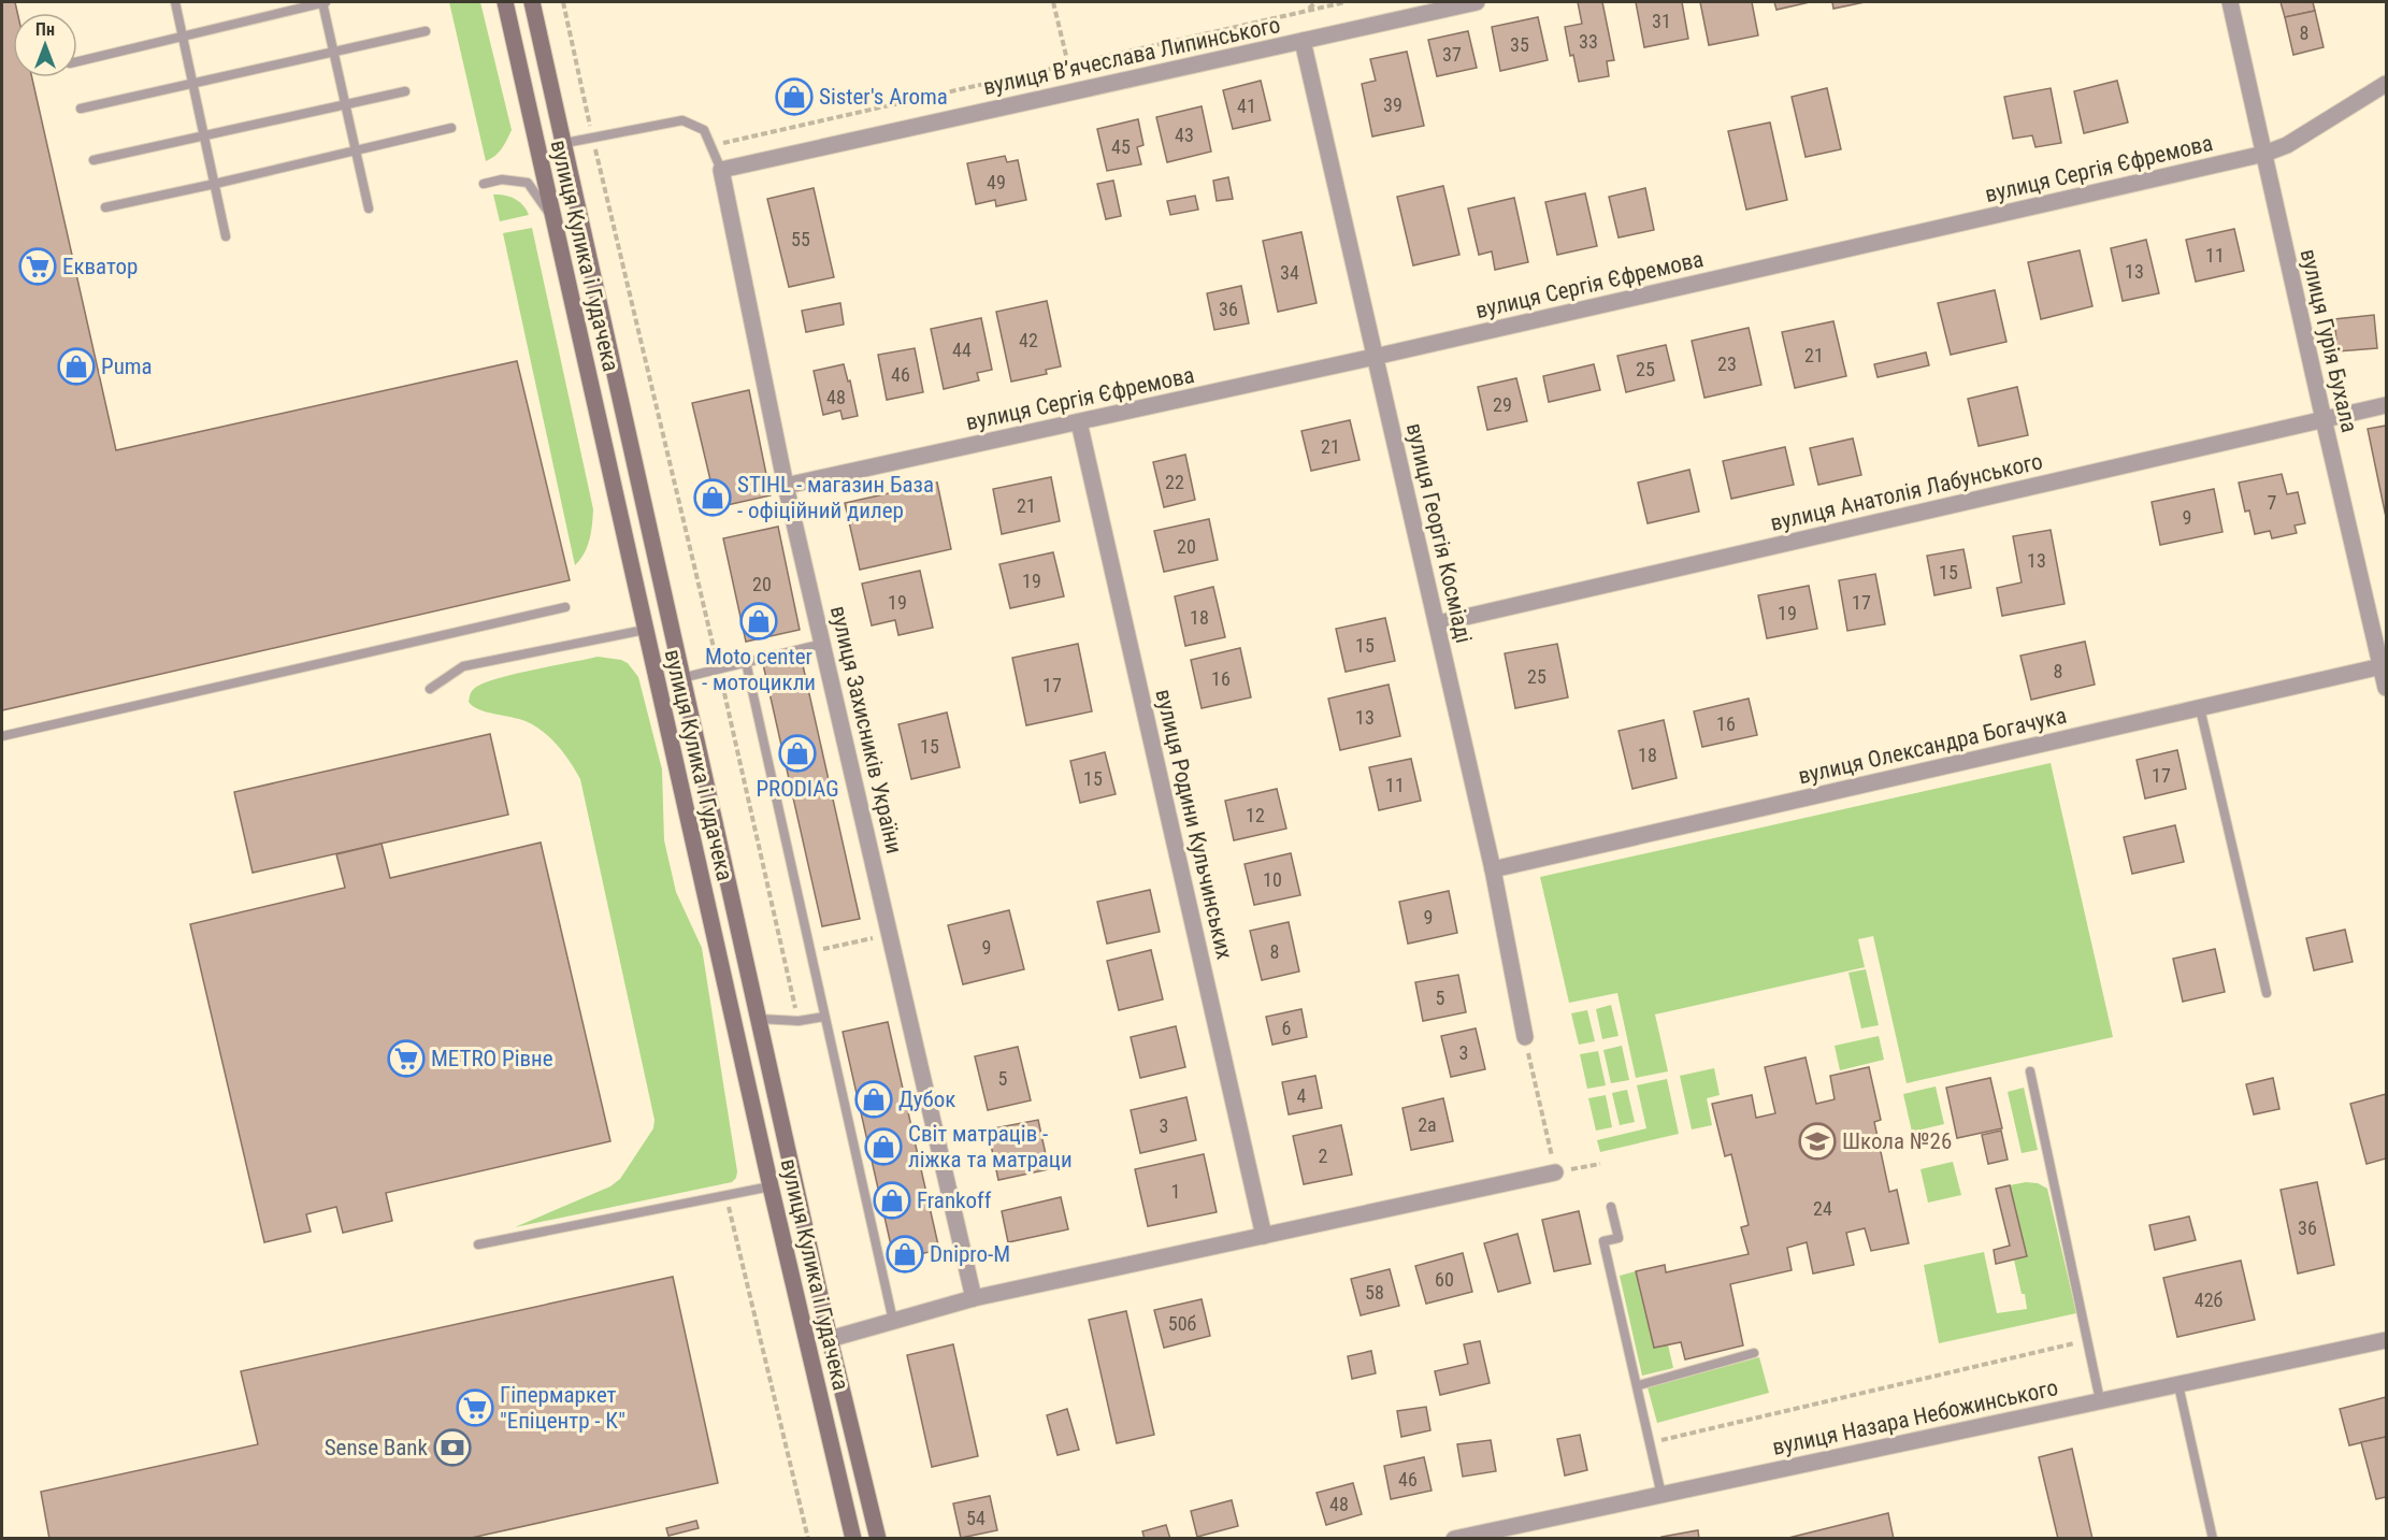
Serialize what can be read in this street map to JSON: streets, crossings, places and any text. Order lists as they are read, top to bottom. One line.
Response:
{"streets":{"main road":["вулиця Кулика і Гудачека"],"street":["вулиця Вʼячеслава Липинського","вулиця Сергія Єфремова","вулиця Гурія Бухала","вулиця Анатолія Лабунського","вулиця Георгія Косміаді","вулиця Захисників України","вулиця Олександра Богачука","вулиця Родини Кульчинських","вулиця Назара Небожинського"]},"crossings":[["вулиця Вʼячеслава Липинського","вулиця Георгія Косміаді"],["вулиця Вʼячеслава Липинського","вулиця Захисників України"],["вулиця Сергія Єфремова","вулиця Гурія Бухала"],["вулиця Сергія Єфремова","вулиця Георгія Косміаді"],["вулиця Сергія Єфремова","вулиця Захисників України"],["вулиця Сергія Єфремова","вулиця Родини Кульчинських"],["вулиця Гурія Бухала","вулиця Анатолія Лабунського"],["вулиця Гурія Бухала","вулиця Олександра Богачука"],["вулиця Анатолія Лабунського","вулиця Георгія Косміаді"],["вулиця Георгія Косміаді","вулиця Олександра Богачука"]],"places":{"shop":["Sister's Aroma","Puma","STIHL - магазин База - офіційний дилер","Moto center - мотоцикли","PRODIAG","Дубок","Світ матраців - ліжка та матраци","Frankoff","Dnipro-M"],"supermarket":["Екватор","METRO Рівне","Гіпермаркет \"Епіцентр - К\""],"school or university":["Школа №26"],"bank":["Sense Bank"]},"house_numbers":["31","8","33","35","37","39","41","43","45","49","55","11","13","34","36","42","44","21","23","25","46","48","29","21","22","7","21","9","20","13","15","19","20","19","17","19","18","15","8","25","16","17","13","16","15","18","17","15","11","12","10","9","9","8","5","6","3","5","4","2а","3","2","1","24","36","60","58","42б","50б","46","48","54"],"north":"top"}
